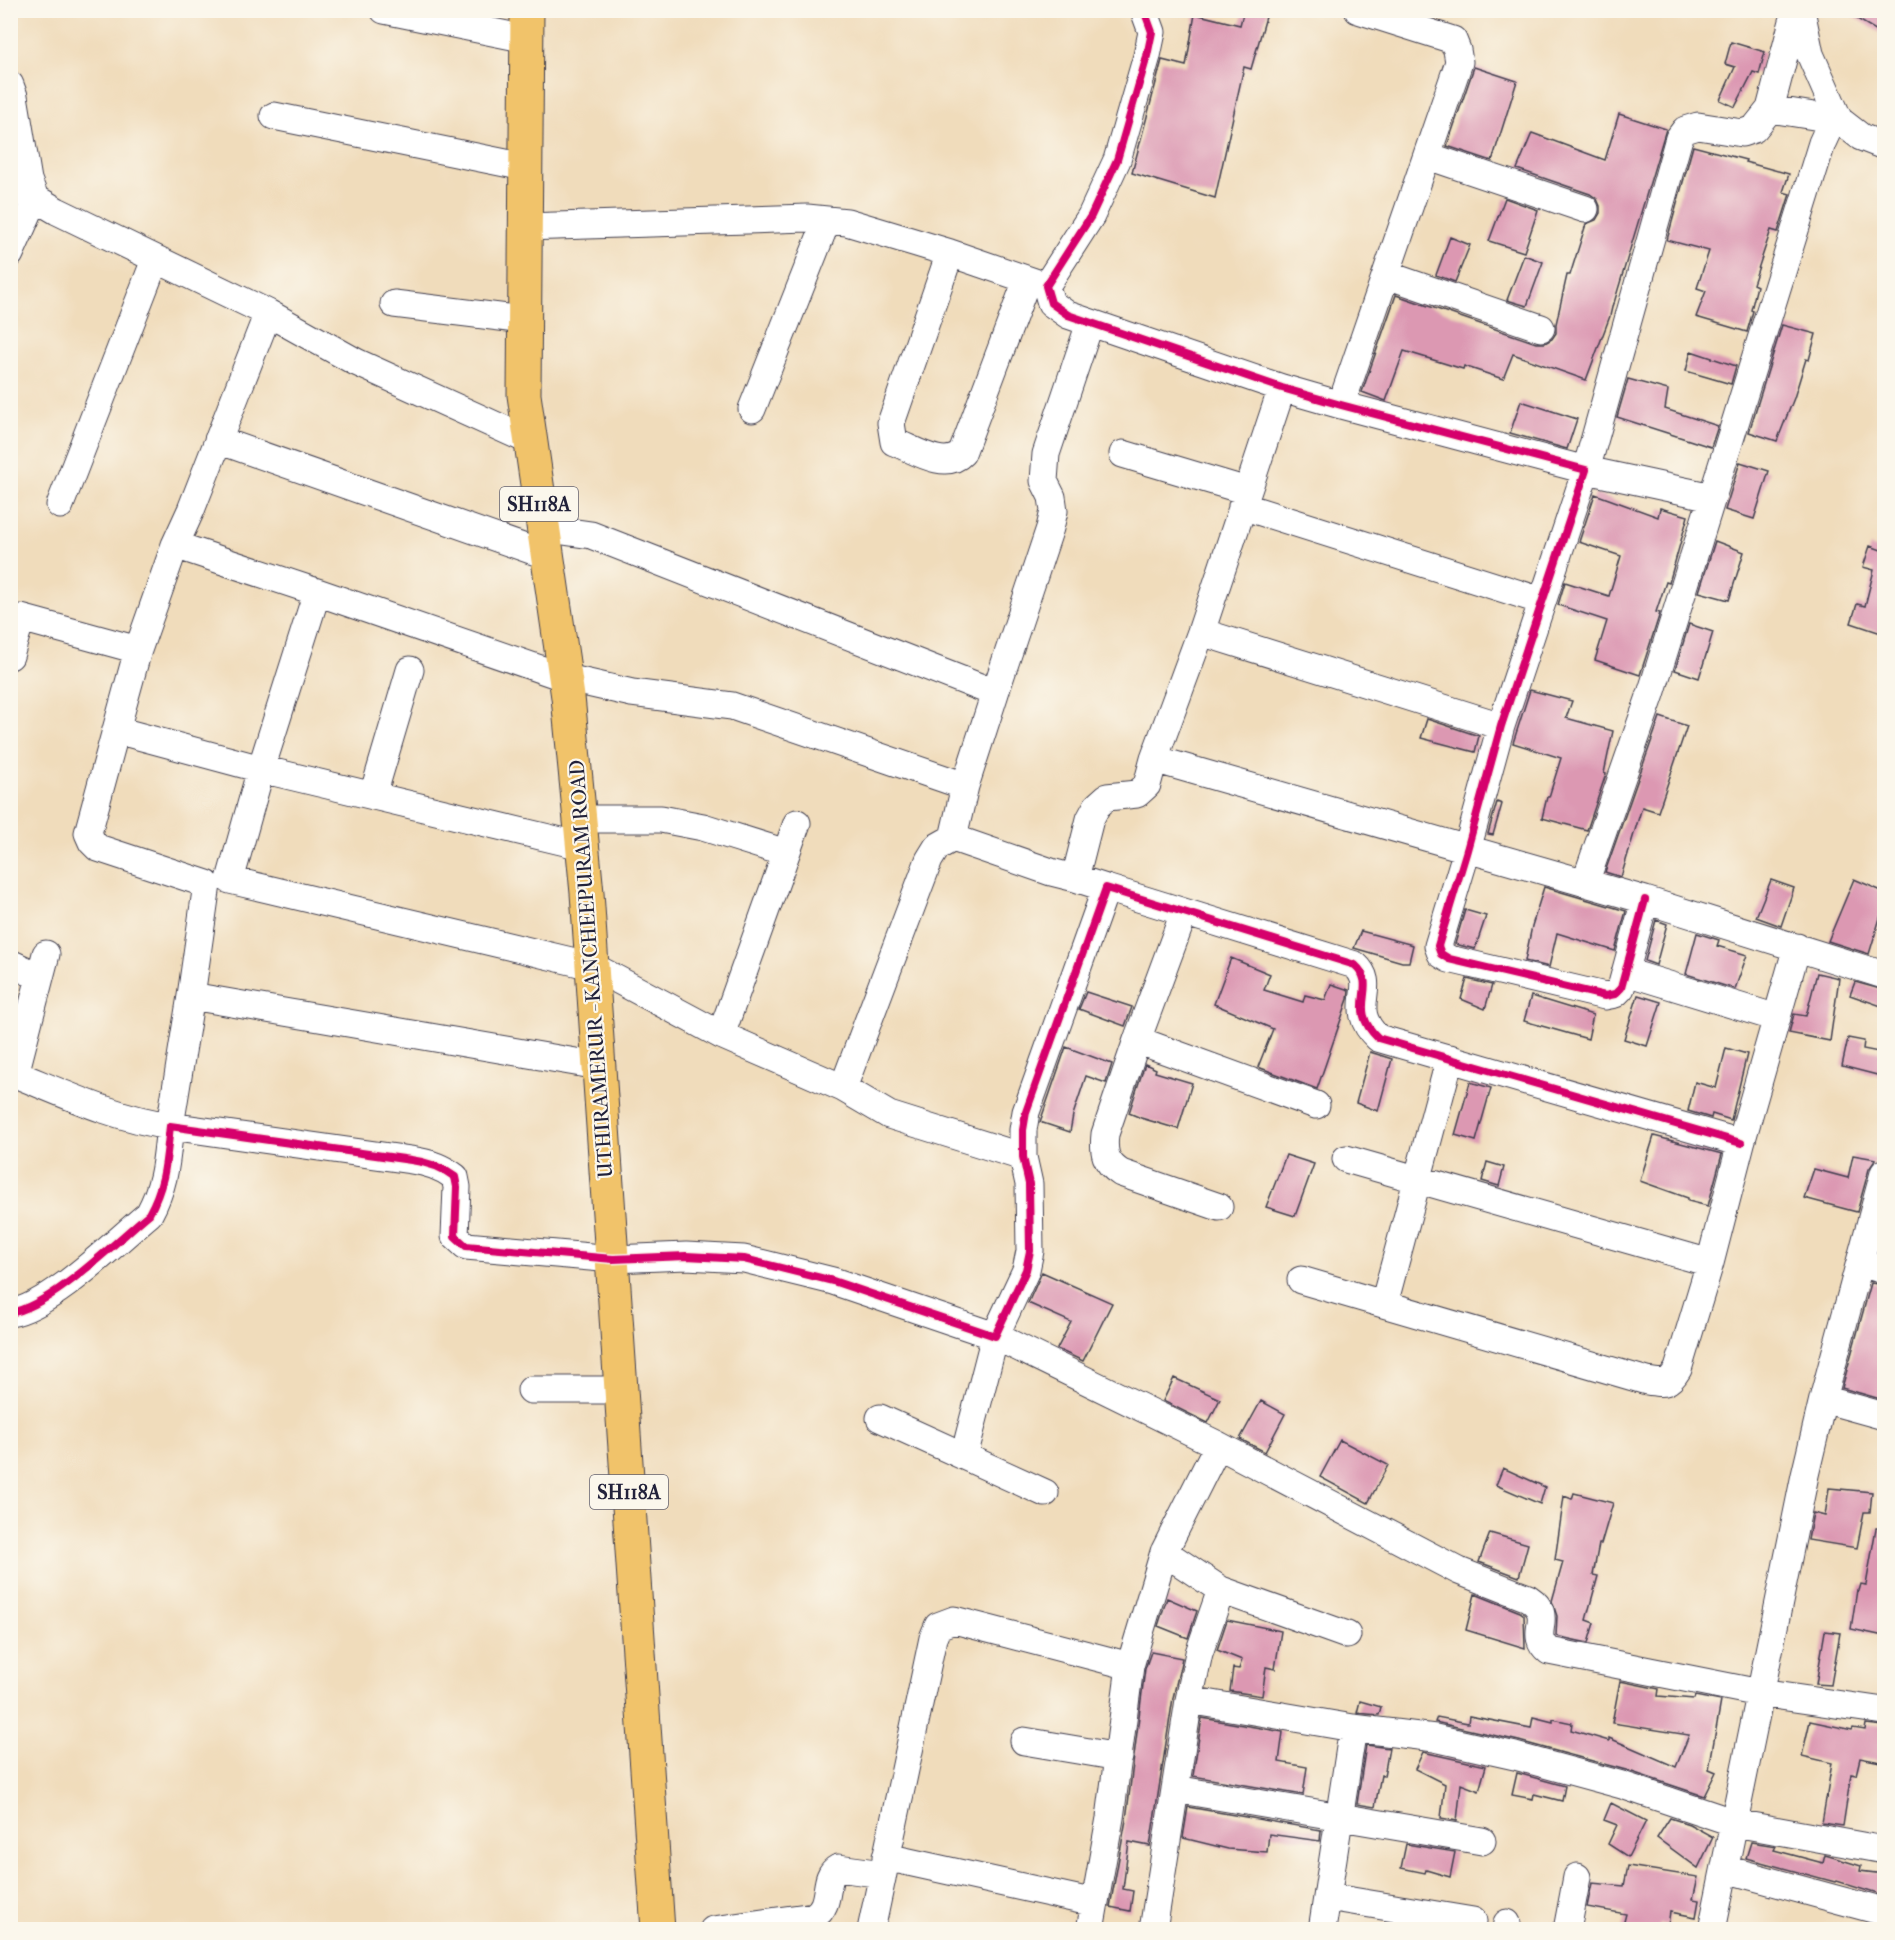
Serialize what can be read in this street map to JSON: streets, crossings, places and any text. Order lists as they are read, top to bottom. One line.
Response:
{"streets":{"main road":["SH118A","UTHIRAMERUR - KANCHEEPURAM ROAD"]}}
